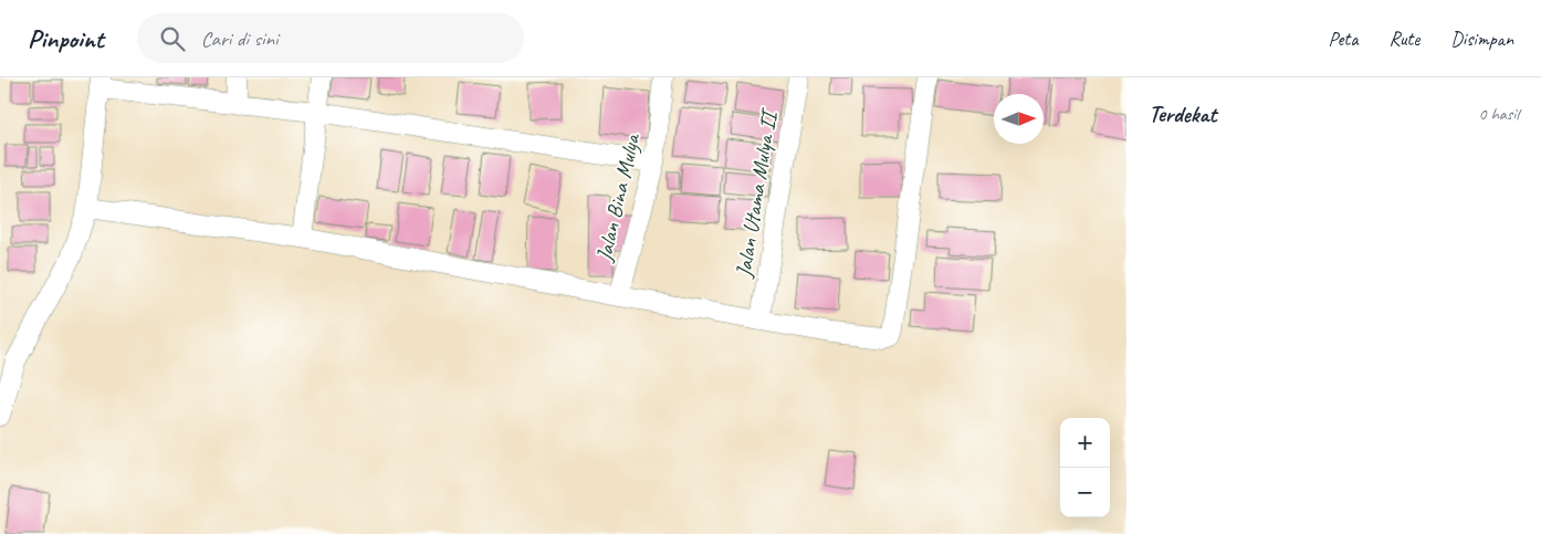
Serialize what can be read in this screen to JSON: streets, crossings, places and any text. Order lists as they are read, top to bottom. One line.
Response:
{"streets":{"street":["Jalan Utama Mulya II","Jalan Bina Mulya"]},"north":"right","page":{"header":"Pinpoint","search":"Cari di sini","nav":["Peta","Rute","Disimpan"],"heading":["Terdekat","0 hasil"],"map_buttons":["+","−"]}}
